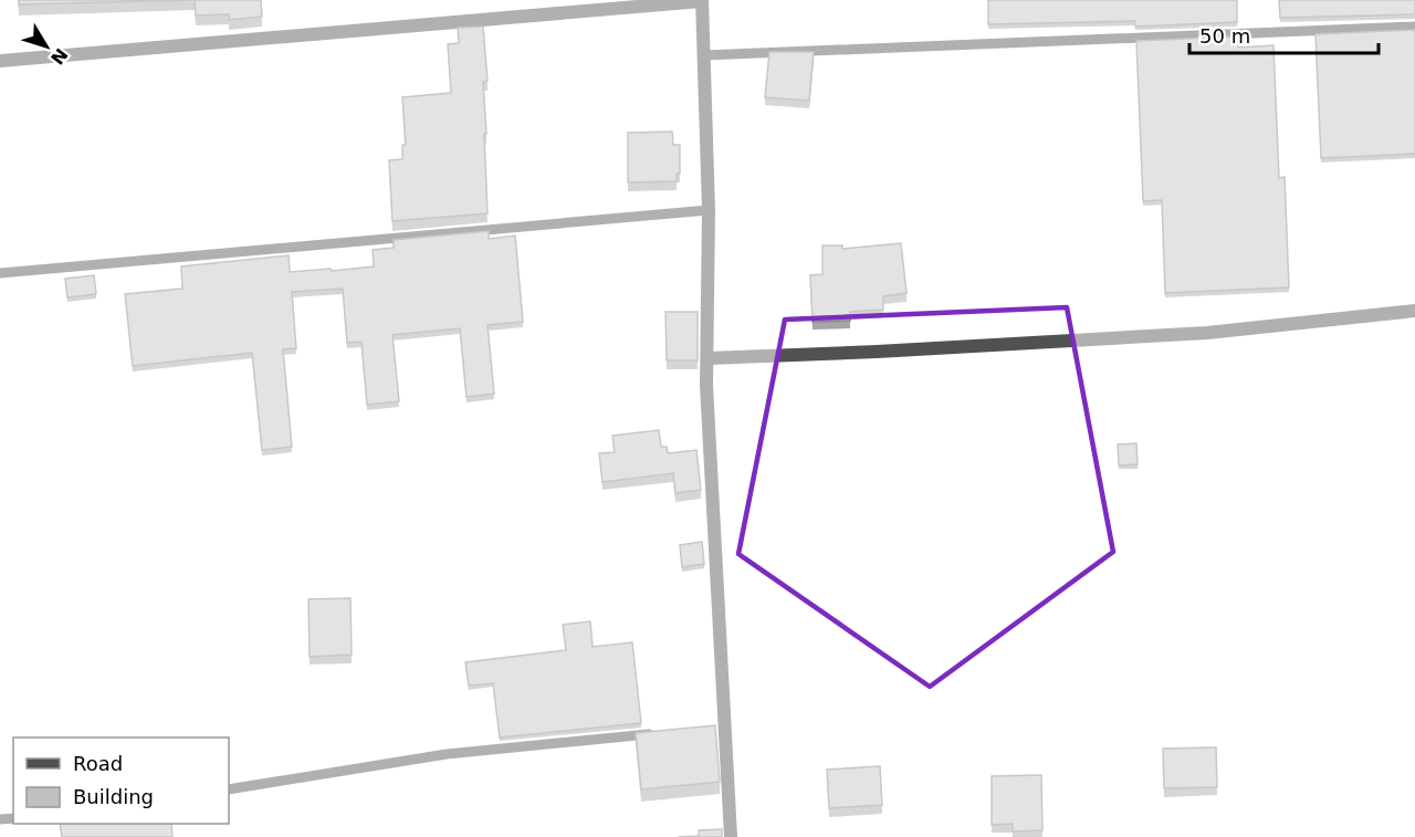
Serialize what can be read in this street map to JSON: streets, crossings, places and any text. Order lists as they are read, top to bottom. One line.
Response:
{"legend":["Road","Building"],"scale_bar":"50 m","north":"bottom right"}
